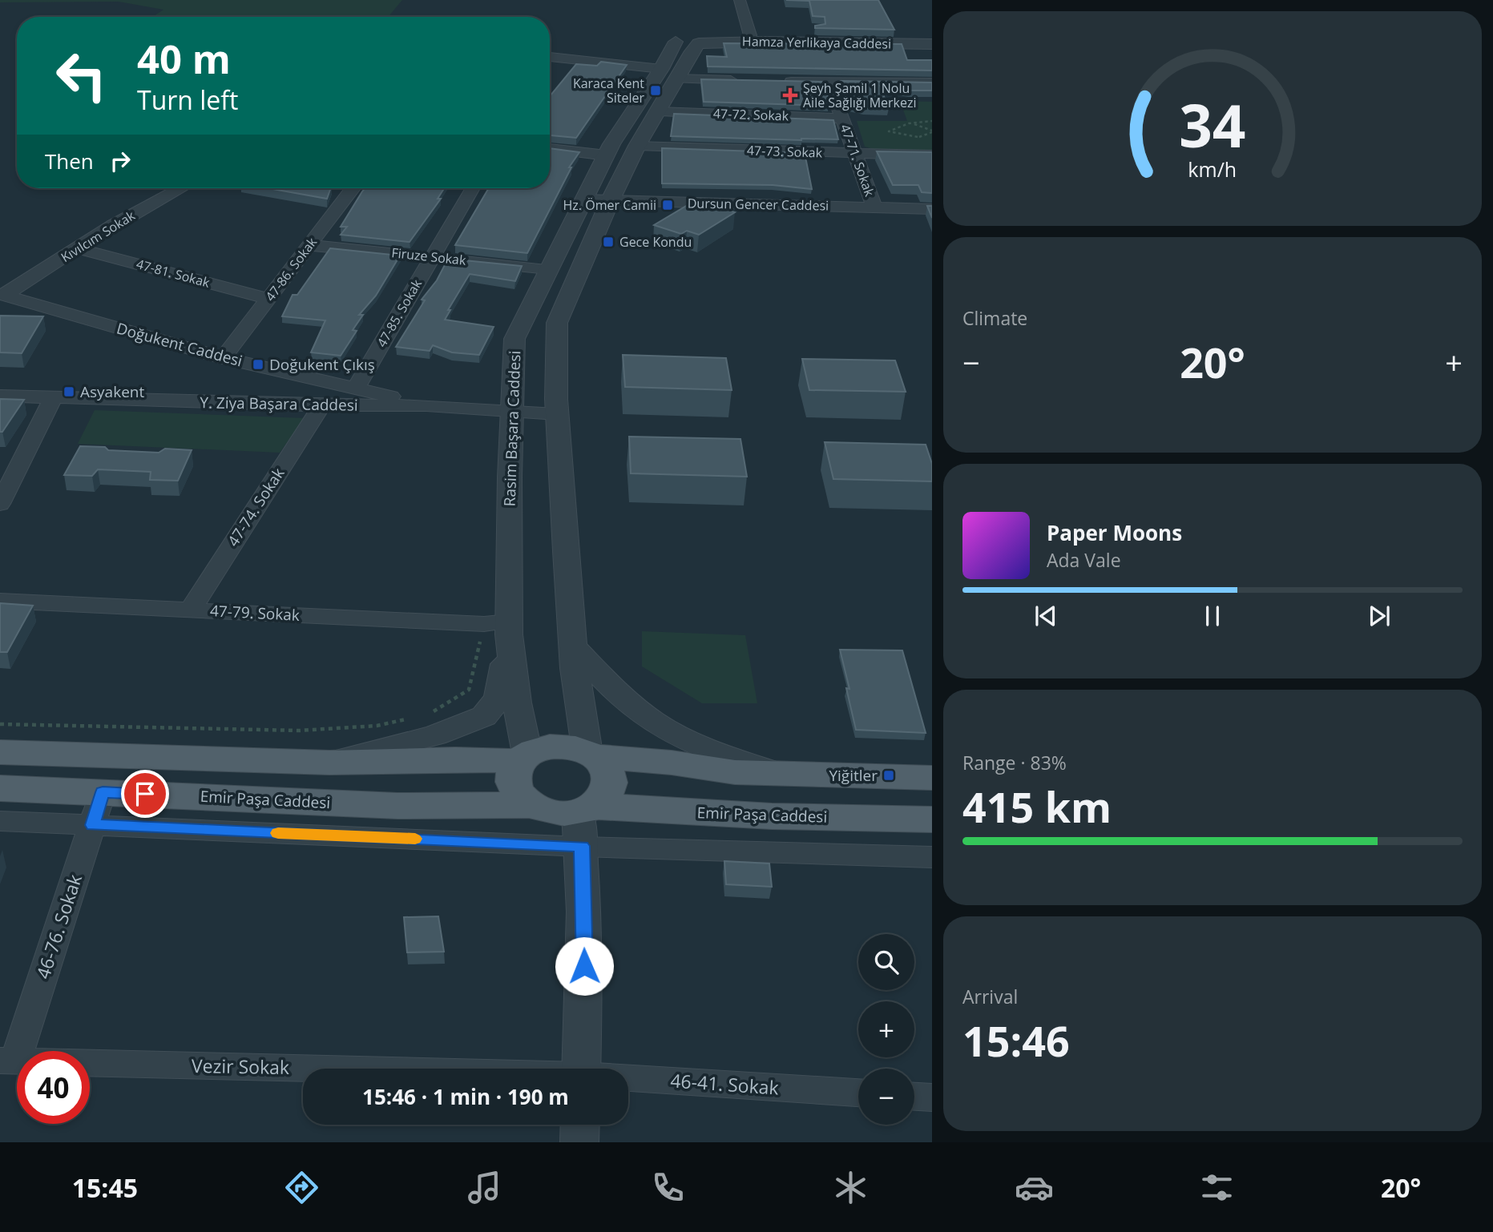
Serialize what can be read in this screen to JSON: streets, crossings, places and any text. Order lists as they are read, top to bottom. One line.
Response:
{"streets":{"main road":["Emir Paşa Caddesi"],"street":["Hamza Yerlikaya Caddesi","47-72. Sokak","47-73. Sokak","47-71. Sokak","Dursun Gencer Caddesi","Kıvılcım Sokak","Firuze Sokak","47-86. Sokak","47-81. Sokak","47-85. Sokak","Doğukent Caddesi","Y. Ziya Başara Caddesi","Rasim Başara Caddesi","47-74. Sokak","47-79. Sokak","46-76. Sokak","Vezir Sokak","46-41. Sokak"]},"crossings":[["Hamza Yerlikaya Caddesi","Rasim Başara Caddesi"],["47-72. Sokak","47-71. Sokak"],["47-72. Sokak","Rasim Başara Caddesi"],["47-73. Sokak","47-71. Sokak"],["47-73. Sokak","Rasim Başara Caddesi"],["47-71. Sokak","Dursun Gencer Caddesi"],["Dursun Gencer Caddesi","Rasim Başara Caddesi"],["Kıvılcım Sokak","47-81. Sokak"],["Kıvılcım Sokak","Doğukent Caddesi"],["Firuze Sokak","47-86. Sokak"],["Firuze Sokak","47-85. Sokak"],["Firuze Sokak","Rasim Başara Caddesi"],["47-86. Sokak","47-81. Sokak"],["47-86. Sokak","Doğukent Caddesi"],["47-85. Sokak","Doğukent Caddesi"],["Doğukent Caddesi","Y. Ziya Başara Caddesi"],["Y. Ziya Başara Caddesi","Rasim Başara Caddesi"],["Y. Ziya Başara Caddesi","47-74. Sokak"],["Rasim Başara Caddesi","47-79. Sokak"],["Rasim Başara Caddesi","Emir Paşa Caddesi"],["47-74. Sokak","47-79. Sokak"],["Emir Paşa Caddesi","46-76. Sokak"],["46-76. Sokak","Vezir Sokak"]],"places":{"transit":["Karaca Kent Siteler","Hz. Ömer Camii","Gece Kondu","Doğukent Çıkış","Asyakent","Yiğitler"],"health":["Şeyh Şamil 1 Nolu Aile Sağlığı Merkezi"]},"page":{"turn":["40 m","Turn left"],"then":"Then","tile":["Climate",["Range · 83%","415 km"],["Arrival","15:46"]],"heat":["−","20°","+"],"song":["Paper Moons","Ada Vale"],"map_buttons":["+","−"],"limit":"40","trip":"15:46 · 1 min · 190 m","tabs":["15:45","20°"],"gauge":["34","km/h"]}}
